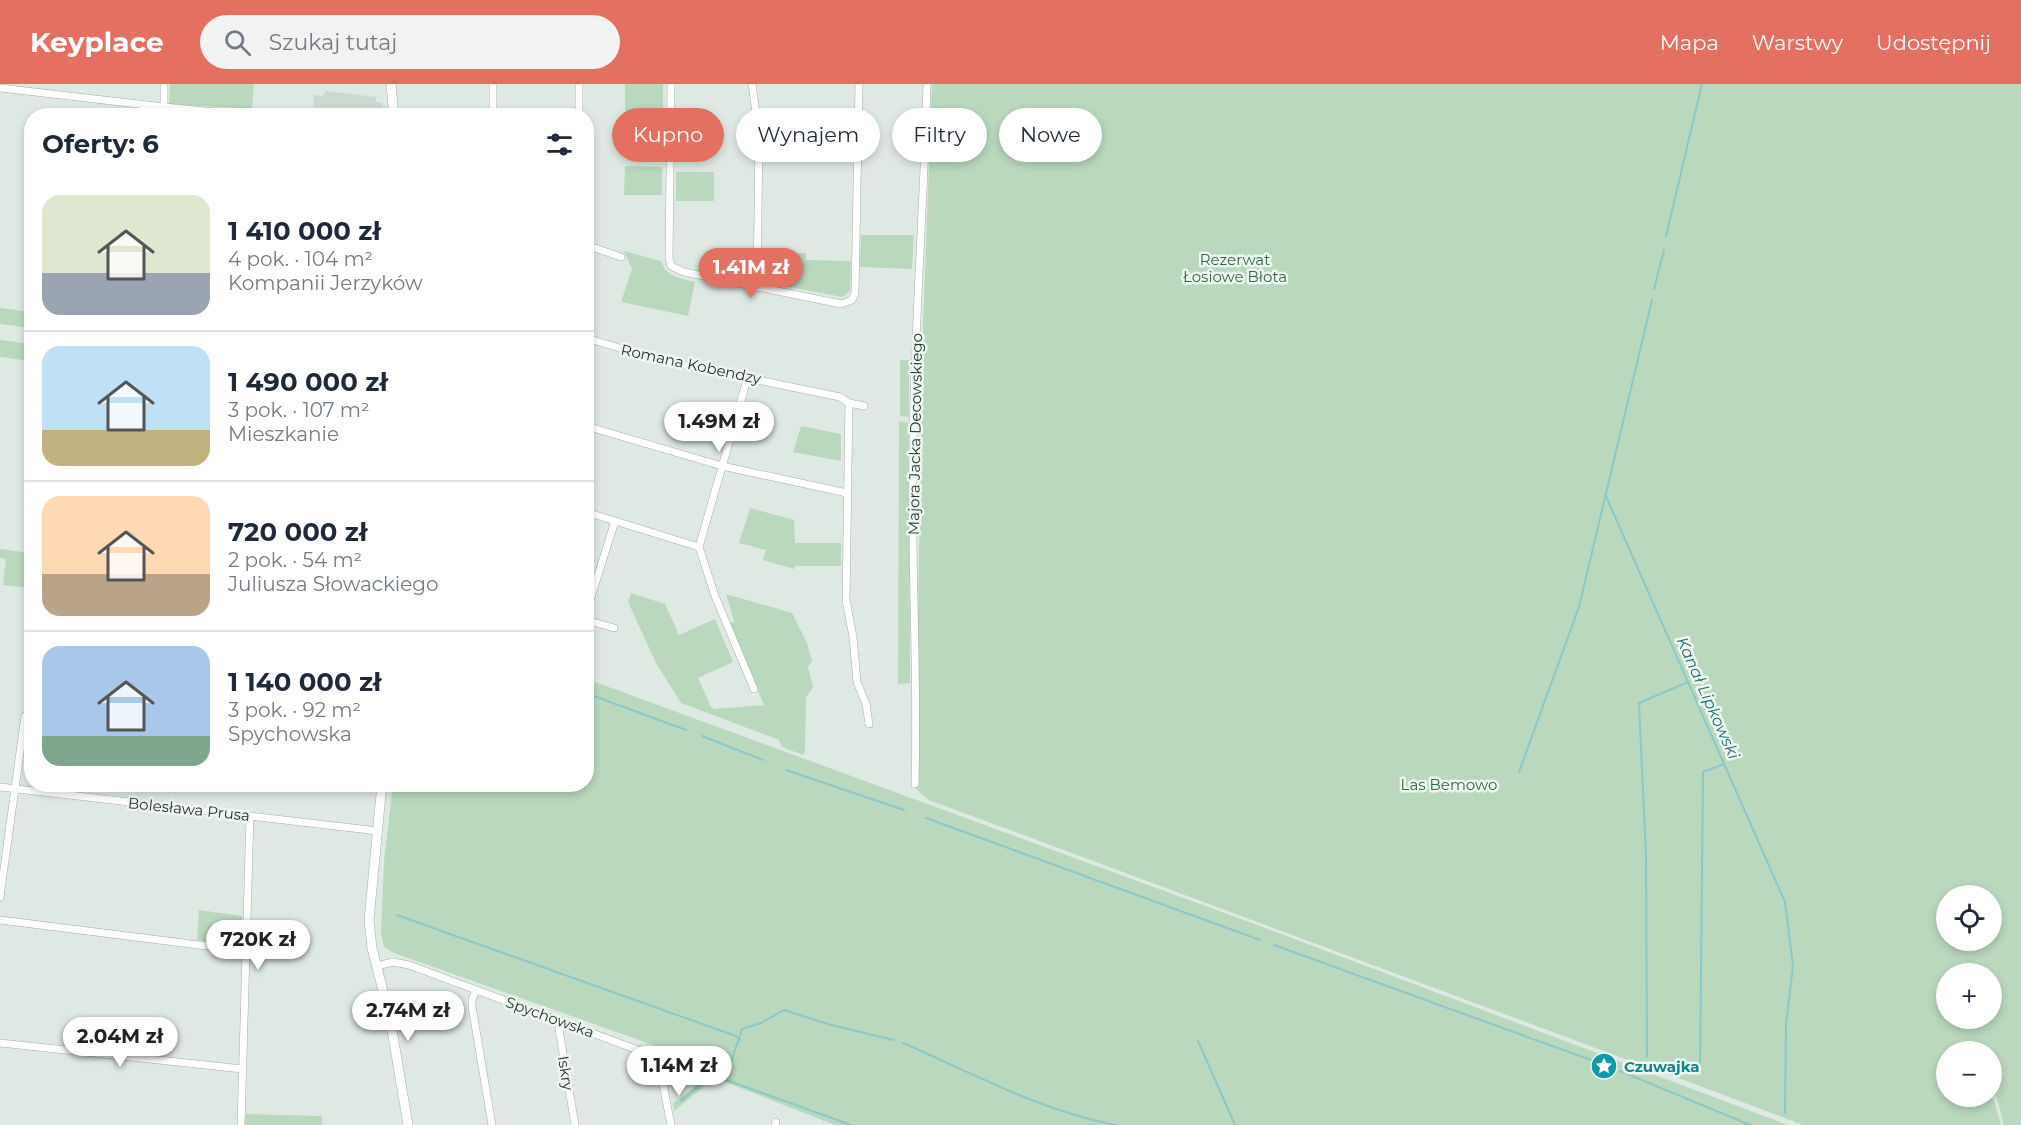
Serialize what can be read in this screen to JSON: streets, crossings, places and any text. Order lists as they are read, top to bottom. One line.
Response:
{"streets":{"street":["Romana Kobendzy","Majora Jacka Decowskiego","Bolesława Prusa","Spychowska","Iskry"]},"crossings":[["Spychowska","Iskry"]],"water":["Kanał Lipkowski"],"parks":["Rezerwat Łosiowe Błota","Las Bemowo"],"places":{"place":["Czuwajka"]},"page":{"header":"Keyplace","search":"Szukaj tutaj","nav":["Mapa","Warstwy","Udostępnij"],"chip":["Kupno","Wynajem","Filtry","Nowe"],"heading":"Oferty: 6","list":[{"name":"1 410 000 zł","note":"4 pok. · 104 m² · Kompanii Jerzyków"},{"name":"1 490 000 zł","note":"3 pok. · 107 m² · Mieszkanie"},{"name":"720 000 zł","note":"2 pok. · 54 m² · Juliusza Słowackiego"},{"name":"1 140 000 zł","note":"3 pok. · 92 m² · Spychowska"}],"price":["1.41M zł","1.49M zł","720K zł","2.74M zł","2.04M zł","1.14M zł"],"map_buttons":["+","−"]}}
